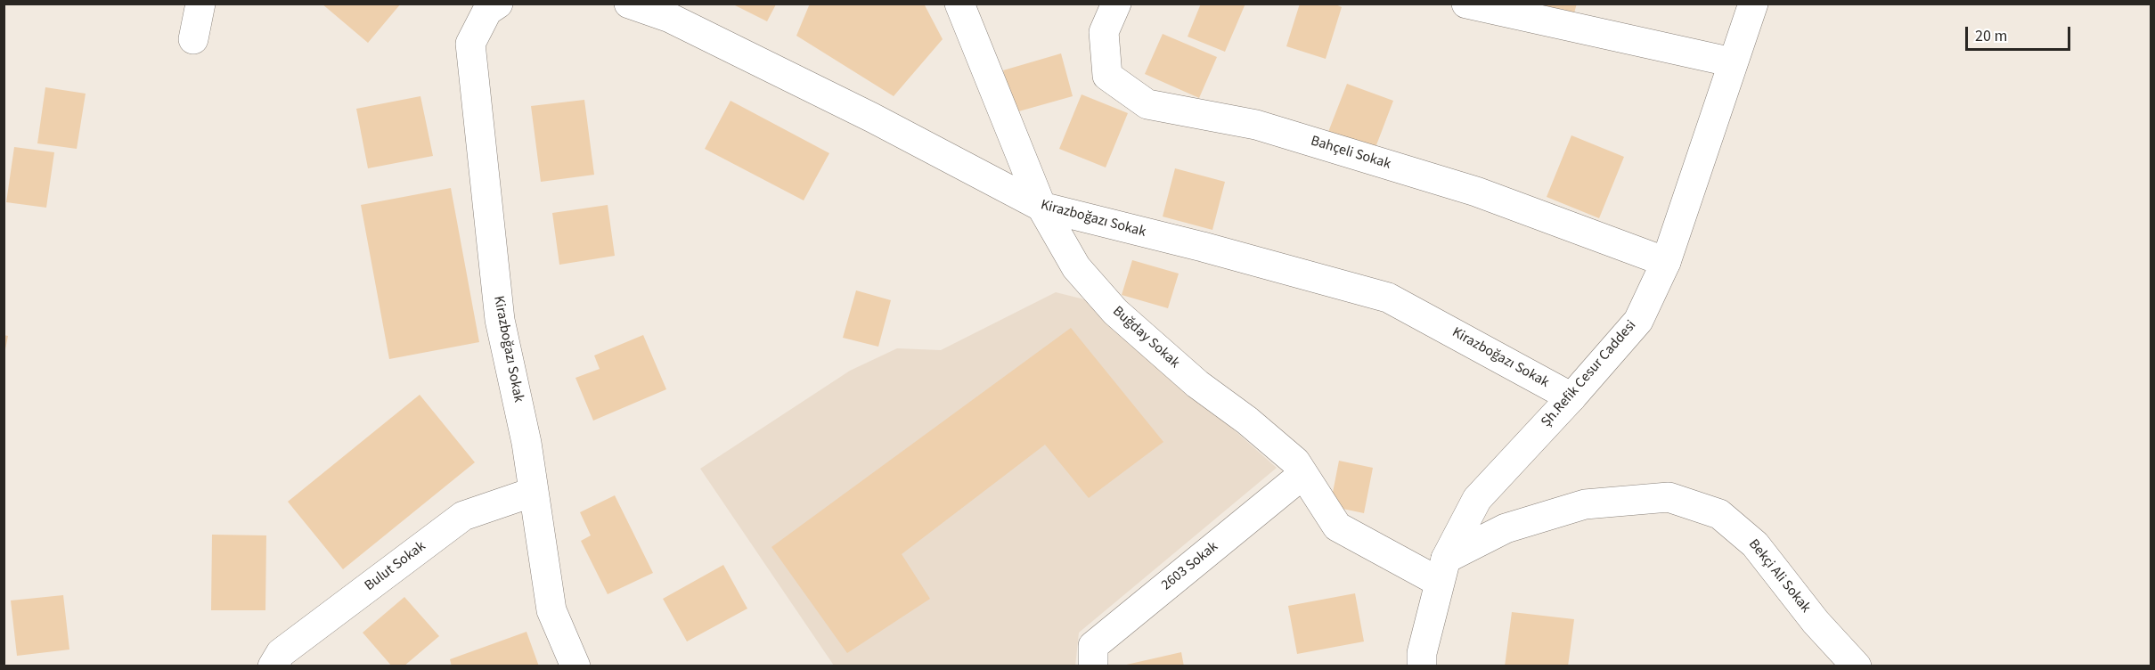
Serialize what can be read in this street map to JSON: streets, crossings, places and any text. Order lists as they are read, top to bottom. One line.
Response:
{"streets":{"street":["Bahçeli Sokak","Kirazboğazı Sokak","Buğday Sokak","Şh.Refik Cesur Caddesi","Bulut Sokak","2603 Sokak","Bekçi Ali Sokak"]},"crossings":[["Bahçeli Sokak","Şh.Refik Cesur Caddesi"],["Kirazboğazı Sokak","Buğday Sokak"],["Kirazboğazı Sokak","Şh.Refik Cesur Caddesi"],["Kirazboğazı Sokak","Bulut Sokak"],["Buğday Sokak","Şh.Refik Cesur Caddesi"],["Buğday Sokak","2603 Sokak"],["Buğday Sokak","Bekçi Ali Sokak"],["Şh.Refik Cesur Caddesi","Bekçi Ali Sokak"]],"scale_bar":"20 m"}
